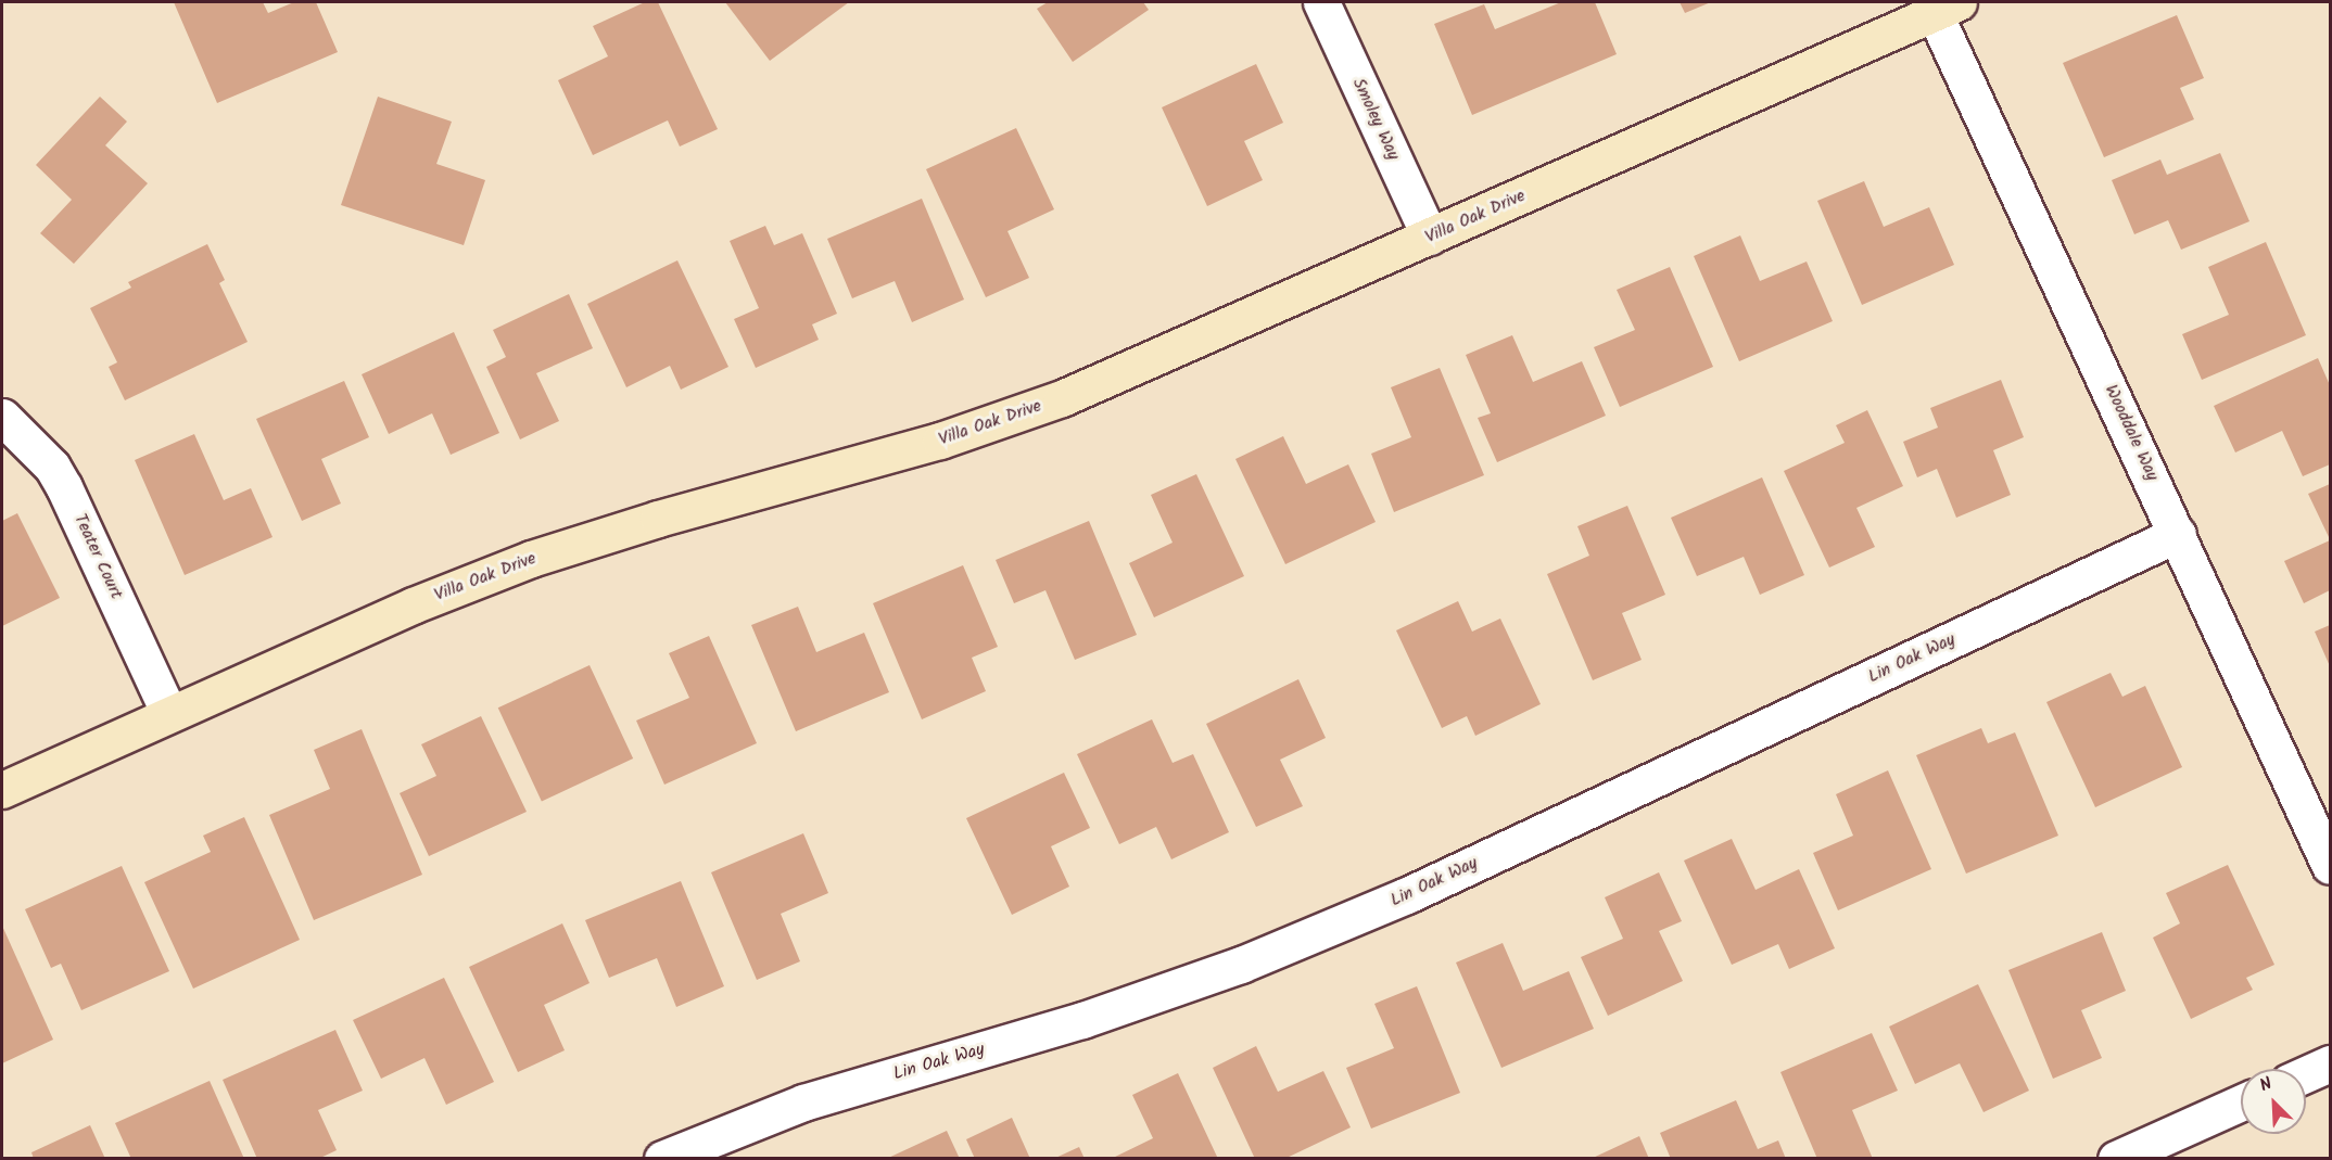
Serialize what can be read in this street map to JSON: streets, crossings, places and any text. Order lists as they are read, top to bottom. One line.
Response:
{"streets":{"street":["Smoley Way","Villa Oak Drive","Wooddale Way","Teater Court","Lin Oak Way"]},"crossings":[["Smoley Way","Villa Oak Drive"],["Villa Oak Drive","Wooddale Way"],["Villa Oak Drive","Teater Court"],["Wooddale Way","Lin Oak Way"]],"north":"top left"}
